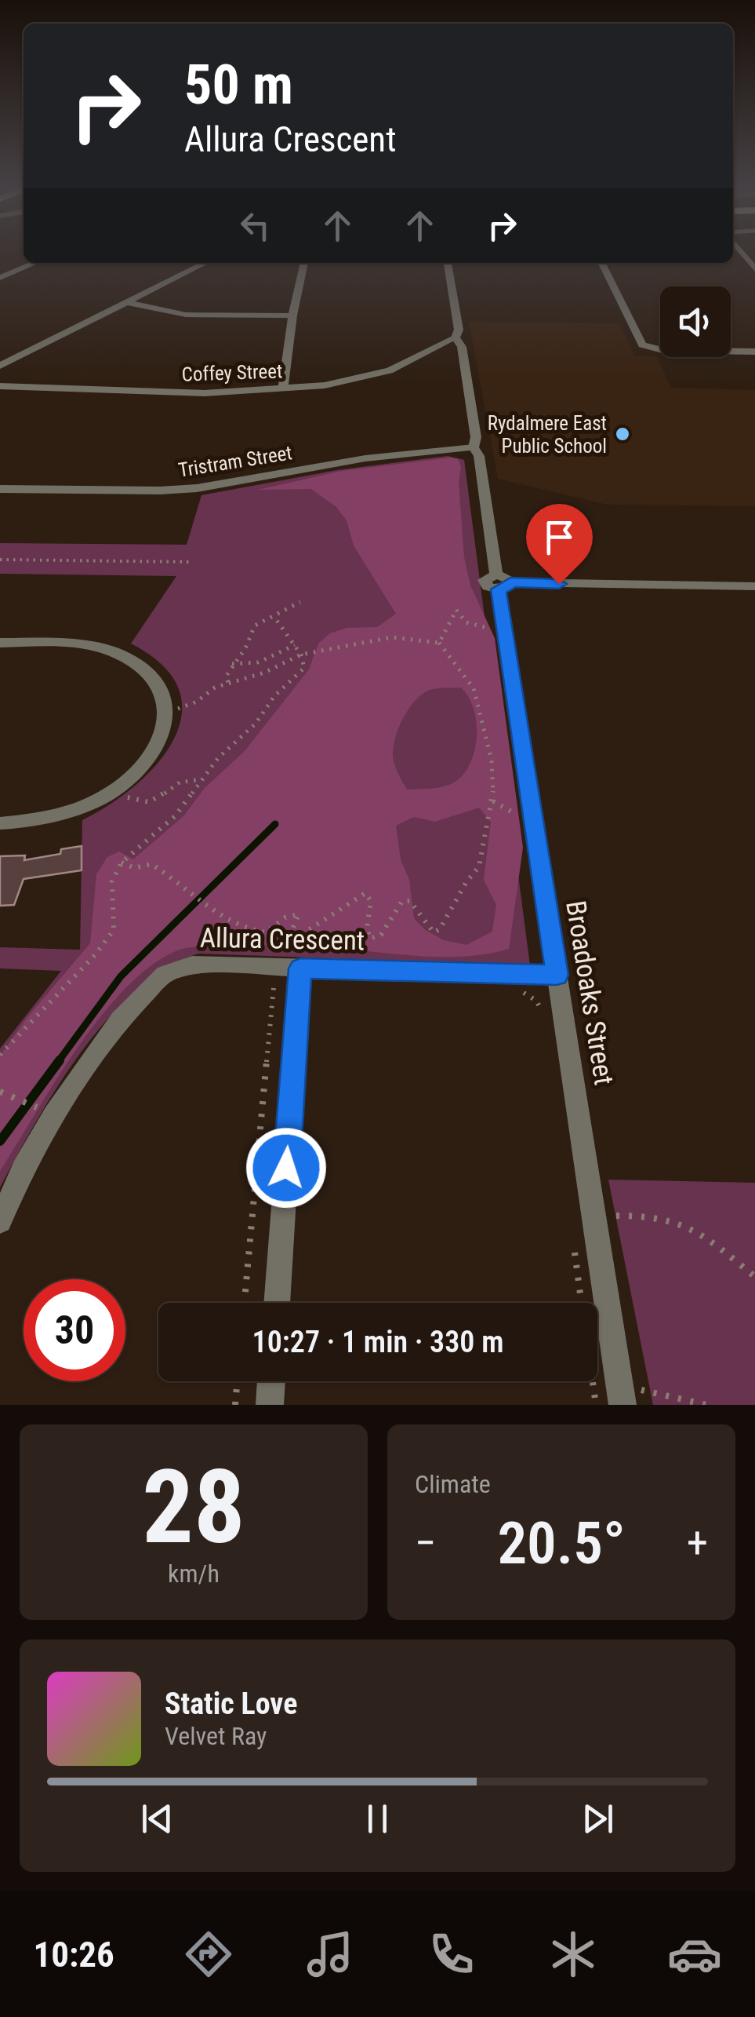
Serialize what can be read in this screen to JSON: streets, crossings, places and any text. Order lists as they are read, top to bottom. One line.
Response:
{"streets":{"street":["Coffey Street","Tristram Street","Allura Crescent","Broadoaks Street"]},"crossings":[["Coffey Street","Broadoaks Street"],["Tristram Street","Broadoaks Street"],["Allura Crescent","Broadoaks Street"]],"places":["Rydalmere East Public School"],"page":{"turn":["50 m","Allura Crescent"],"limit":"30","trip":"10:27 · 1 min · 330 m","tile":[["28","km/h"],"Climate"],"heat":["−","20.5°","+"],"song":["Static Love","Velvet Ray"],"tabs":"10:26"}}
